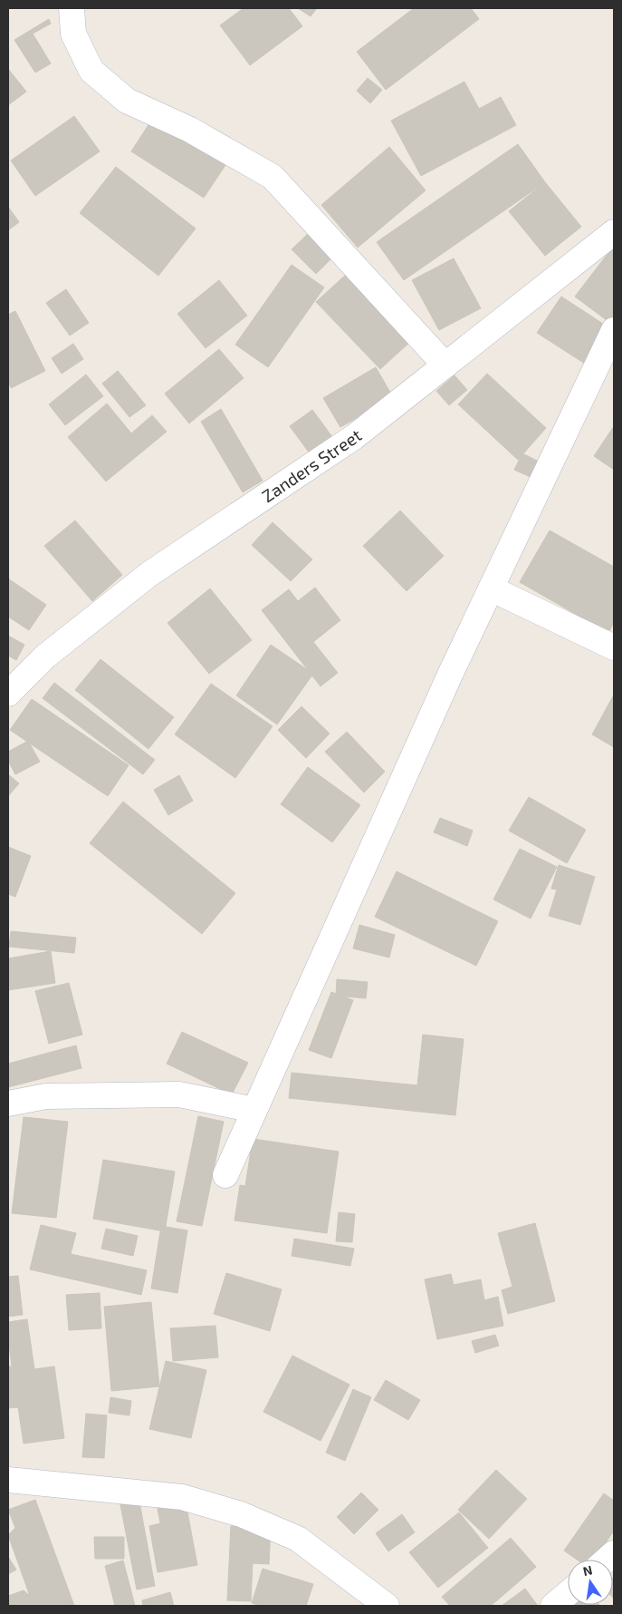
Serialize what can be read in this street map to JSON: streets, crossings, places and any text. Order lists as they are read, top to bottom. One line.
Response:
{"streets":{"street":["Zanders Street"]},"north":"top"}
